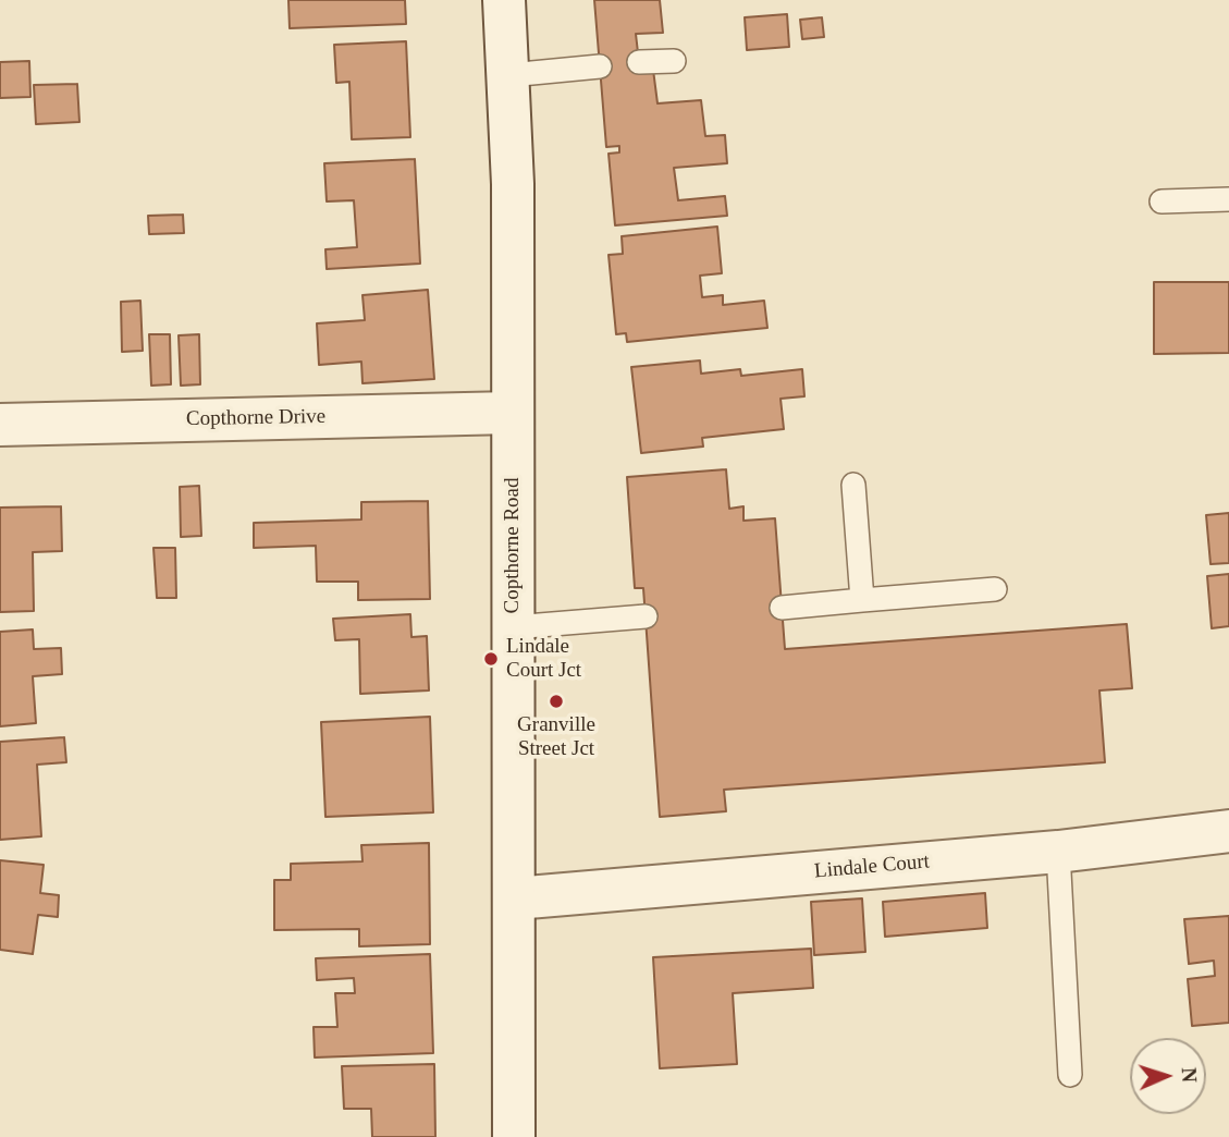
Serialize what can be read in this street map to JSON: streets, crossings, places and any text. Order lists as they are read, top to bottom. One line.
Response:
{"streets":{"street":["Copthorne Drive","Copthorne Road","Lindale Court"]},"crossings":[["Copthorne Drive","Copthorne Road"],["Copthorne Road","Lindale Court"]],"places":["Lindale Court Jct","Granville Street Jct"],"north":"right"}
